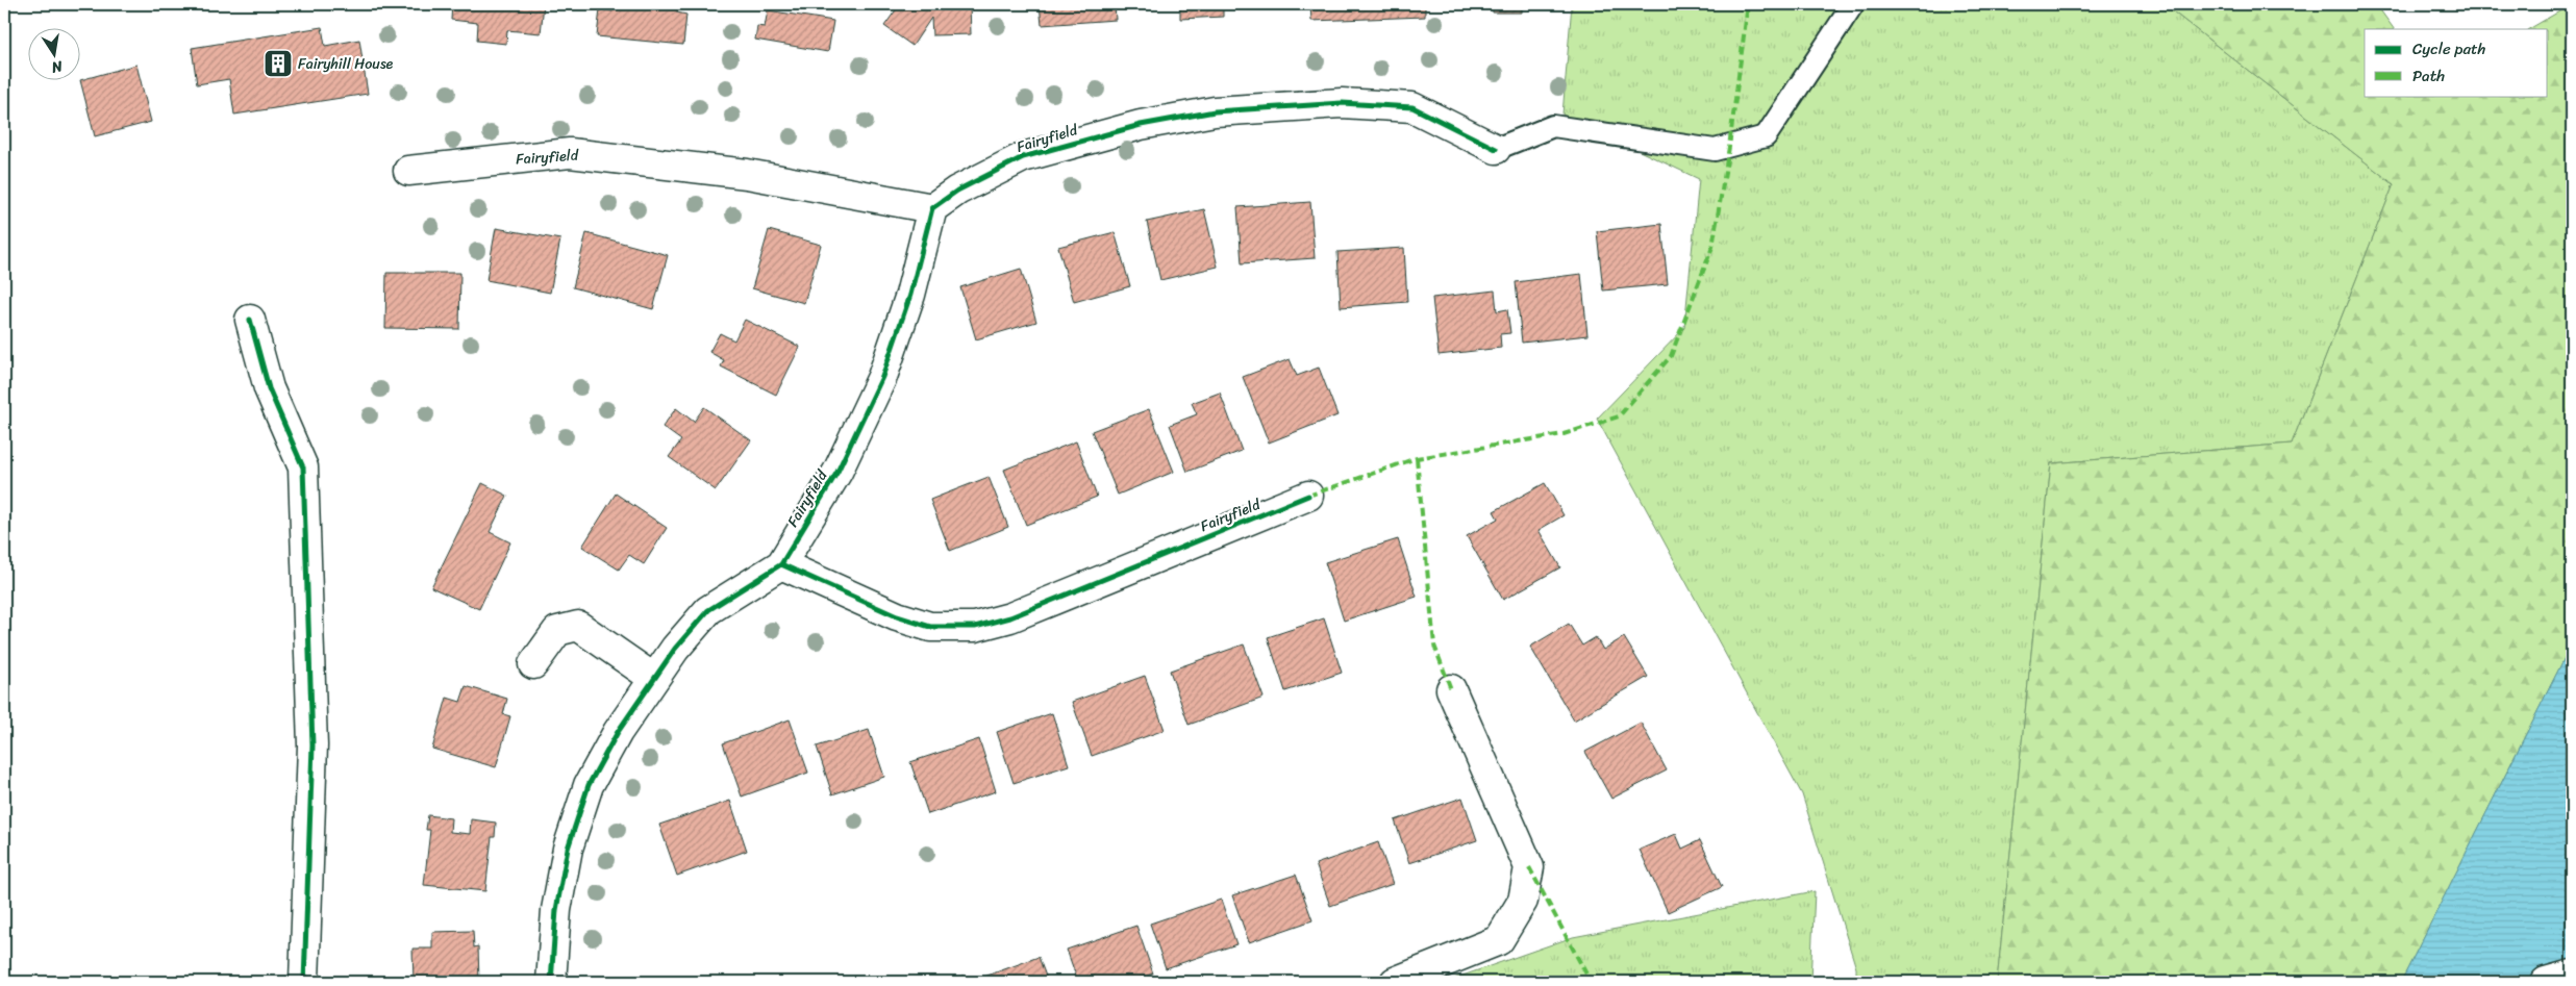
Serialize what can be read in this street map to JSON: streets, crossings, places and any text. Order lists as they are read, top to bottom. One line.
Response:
{"streets":{"street":["Fairyfield"]},"places":{"building":["Fairyhill House"]},"legend":["Cycle path","Path"],"north":"bottom"}
